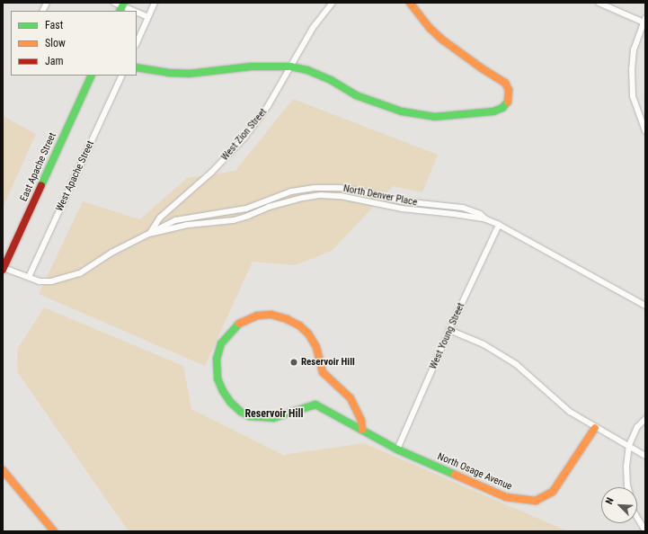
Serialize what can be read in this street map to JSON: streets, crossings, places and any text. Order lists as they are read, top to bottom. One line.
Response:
{"streets":{"main road":["East Apache Street","North Osage Avenue"],"street":["West Zion Street","West Apache Street","North Denver Place","West Young Street"]},"crossings":[["West Zion Street","North Denver Place"],["East Apache Street","North Denver Place"],["West Apache Street","North Denver Place"],["North Denver Place","West Young Street"],["West Young Street","North Osage Avenue"]],"districts":["Reservoir Hill"],"places":["Reservoir Hill"],"legend":["Fast","Slow","Jam"],"north":"top left"}
